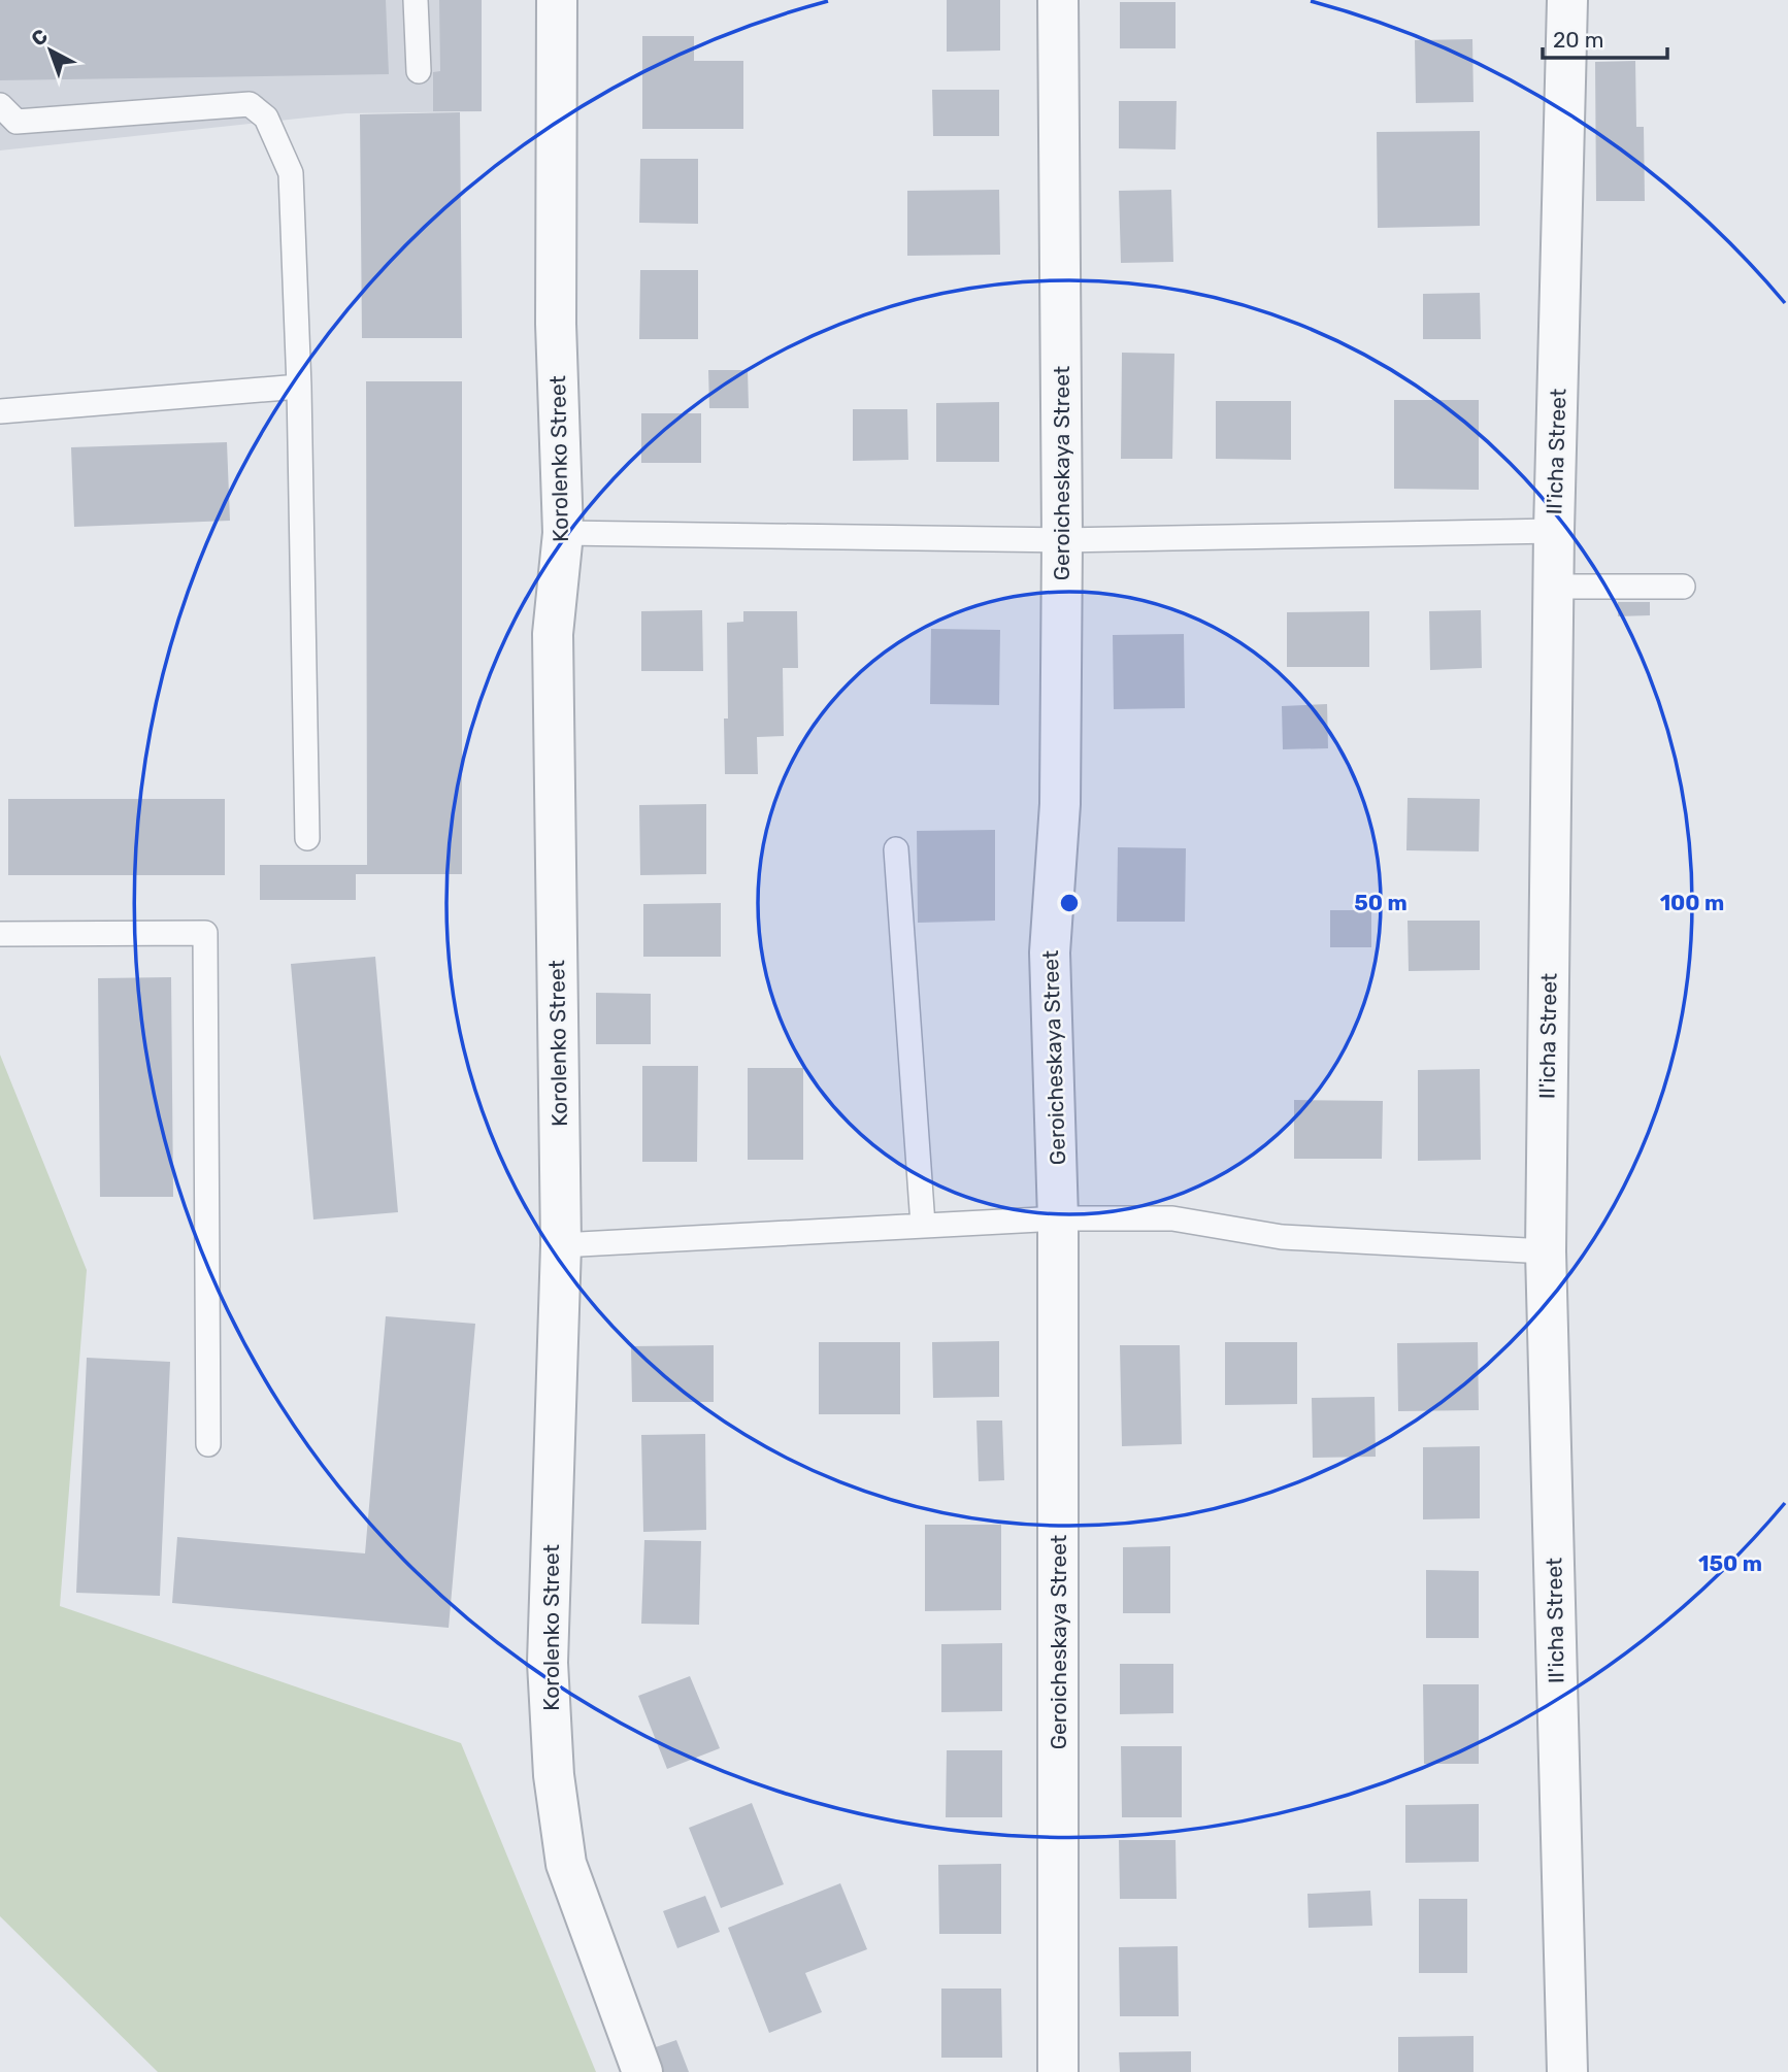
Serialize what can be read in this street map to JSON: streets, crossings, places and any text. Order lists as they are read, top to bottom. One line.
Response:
{"streets":{"street":["Il'icha Street","Korolenko Street","Geroicheskaya Street"]},"scale_bar":"20 m","north":"top left","rings":["50 m","100 m","150 m"]}
